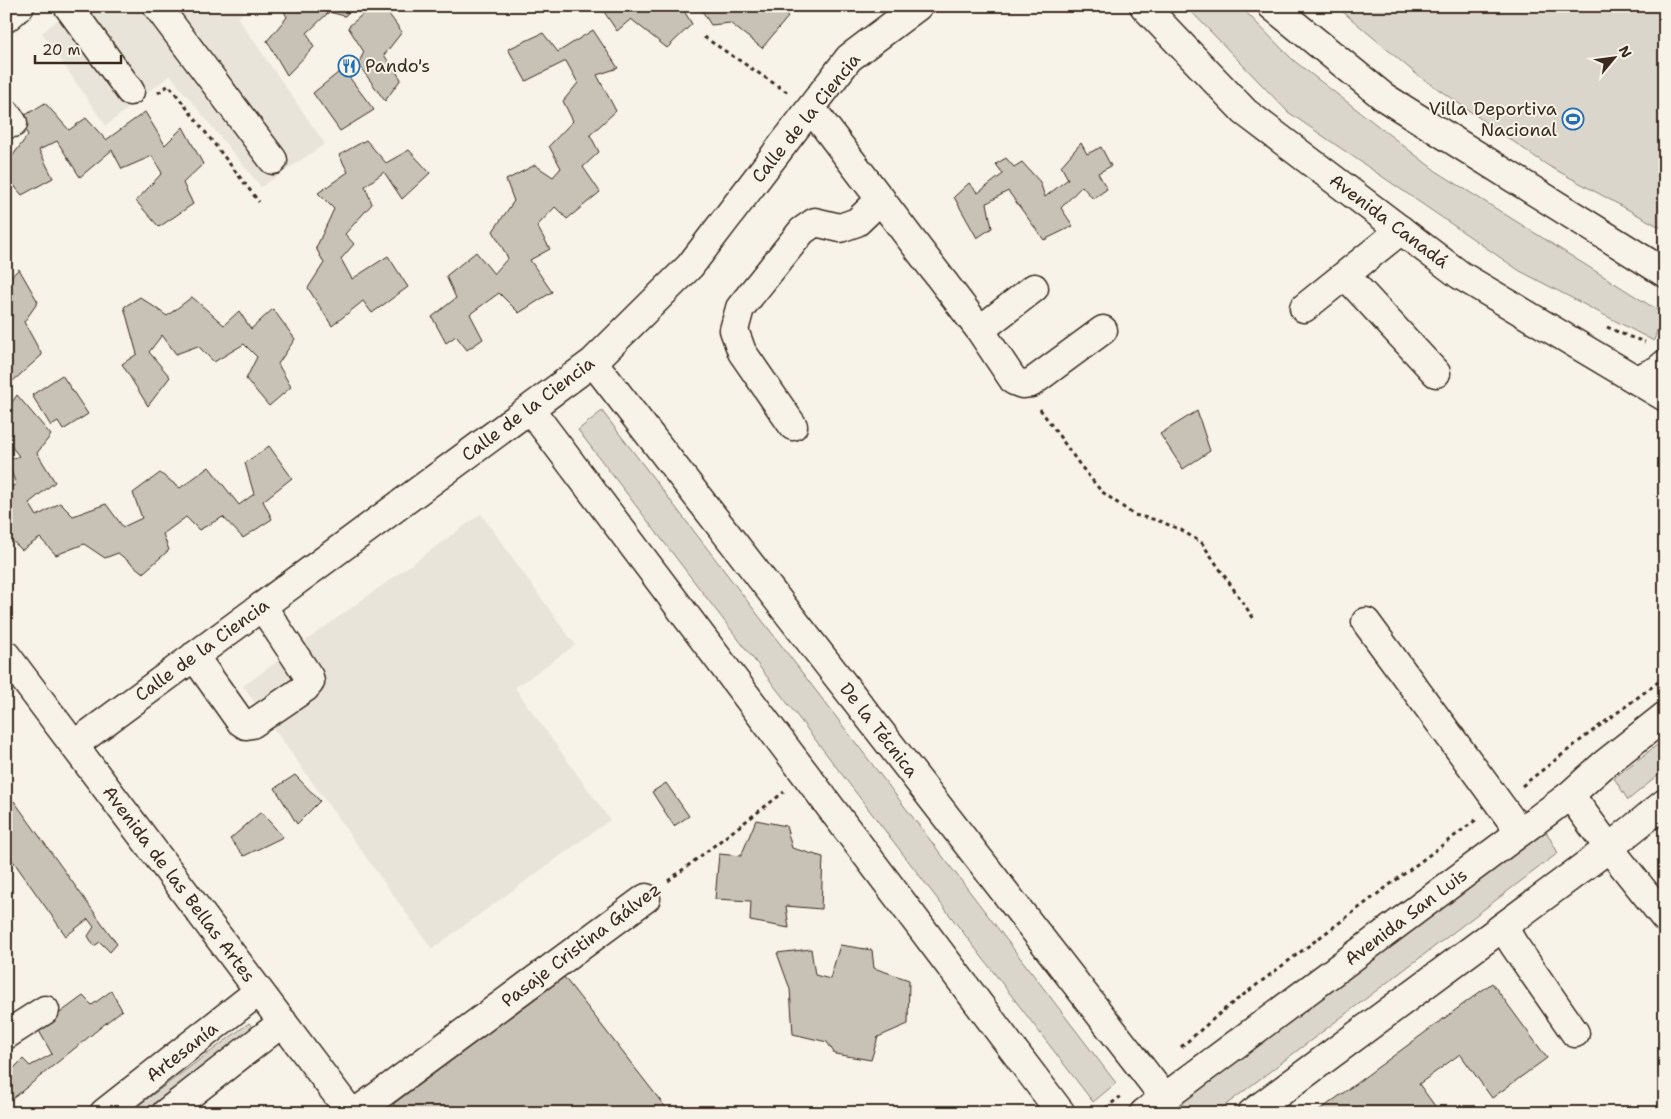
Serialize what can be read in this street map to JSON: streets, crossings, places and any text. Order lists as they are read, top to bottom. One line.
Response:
{"streets":{"street":["Calle de la Ciencia","Avenida Canadá","De la Técnica","Avenida de las Bellas Artes","Avenida San Luis","Pasaje Cristina Gálvez","Artesanía"]},"crossings":[["Calle de la Ciencia","De la Técnica"],["Calle de la Ciencia","Avenida de las Bellas Artes"],["De la Técnica","Avenida San Luis"],["Avenida de las Bellas Artes","Pasaje Cristina Gálvez"],["Avenida de las Bellas Artes","Artesanía"]],"places":{"restaurant":["Pando's"],"sports":["Villa Deportiva Nacional"]},"scale_bar":"20 m","north":"top right"}
